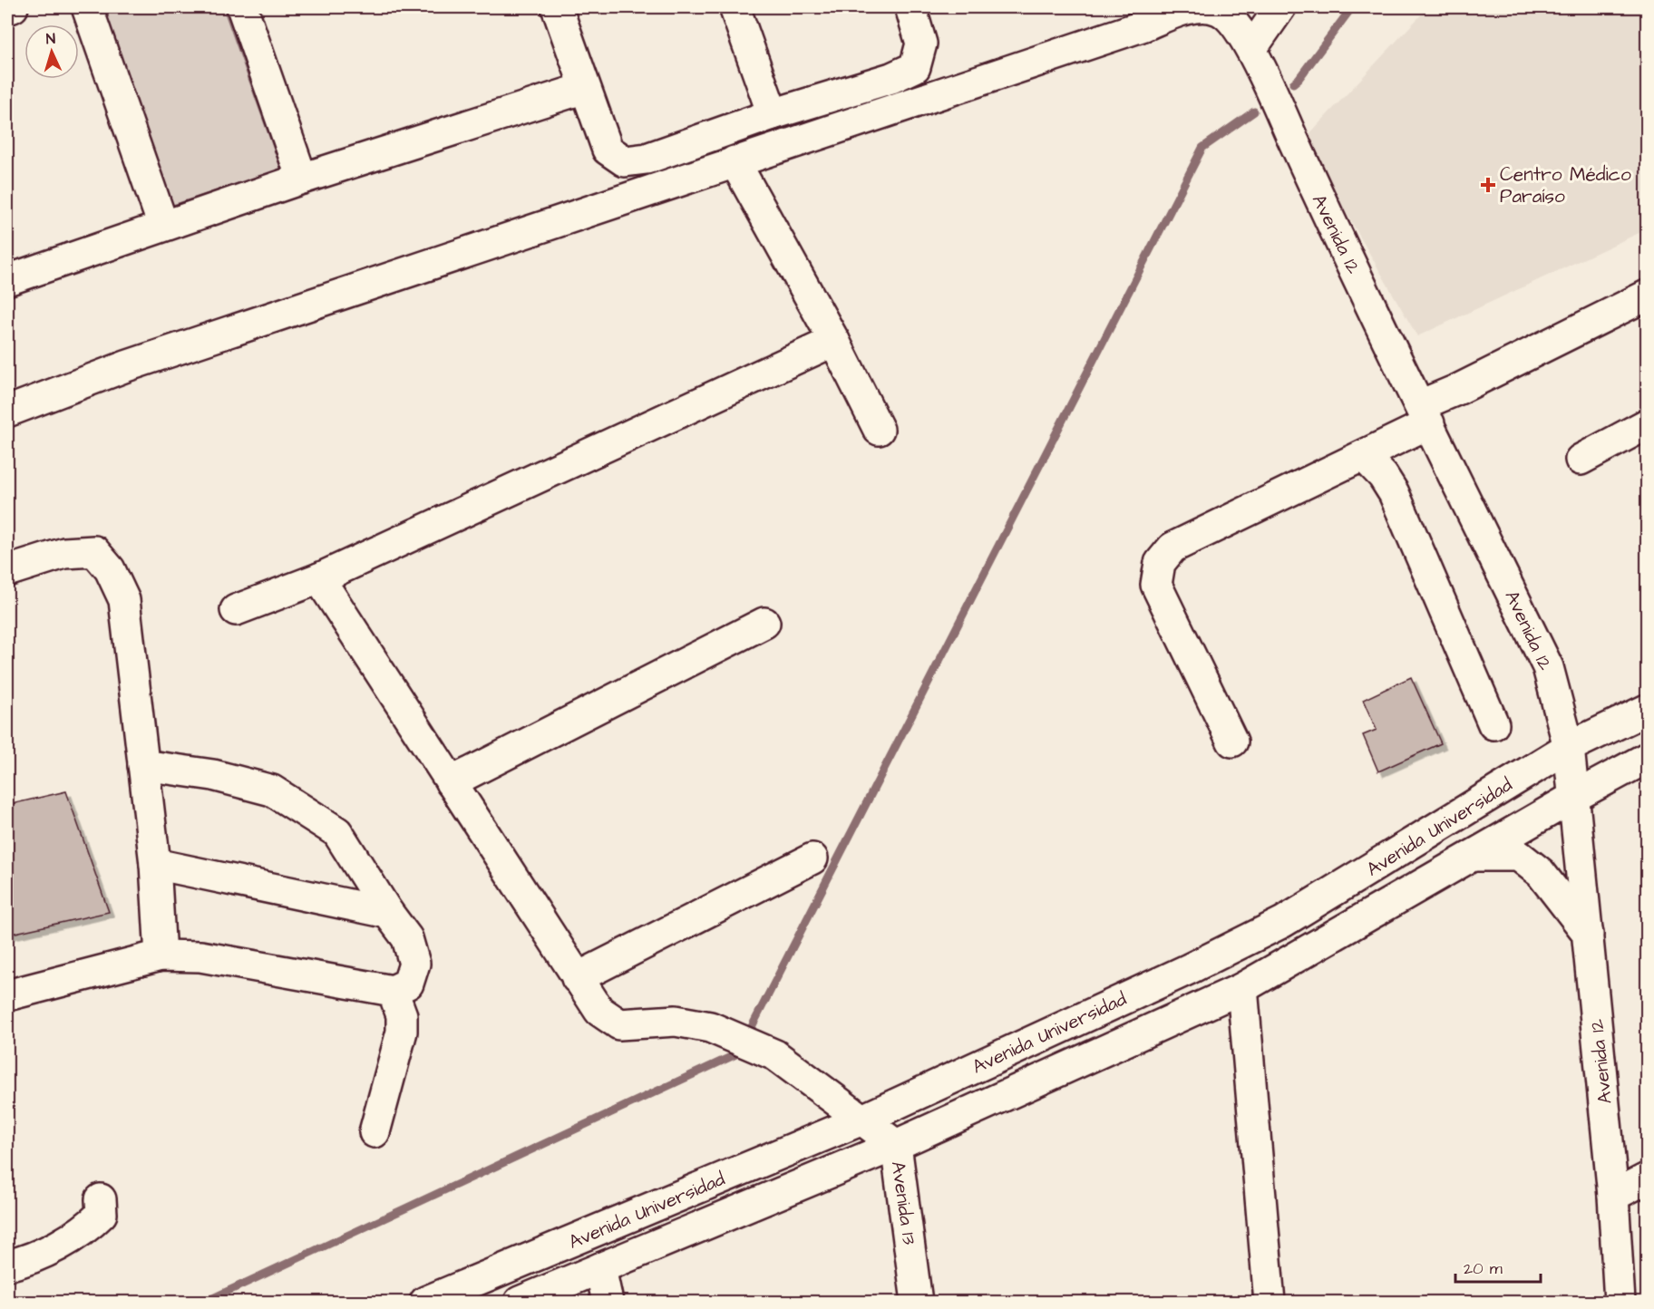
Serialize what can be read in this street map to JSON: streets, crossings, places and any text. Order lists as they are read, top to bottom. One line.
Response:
{"streets":{"street":["Avenida 12","Avenida Universidad","Avenida 13"]},"crossings":[["Avenida 12","Avenida Universidad"],["Avenida Universidad","Avenida 13"]],"places":{"health":["Centro Médico Paraíso"]},"scale_bar":"20 m","north":"top"}
